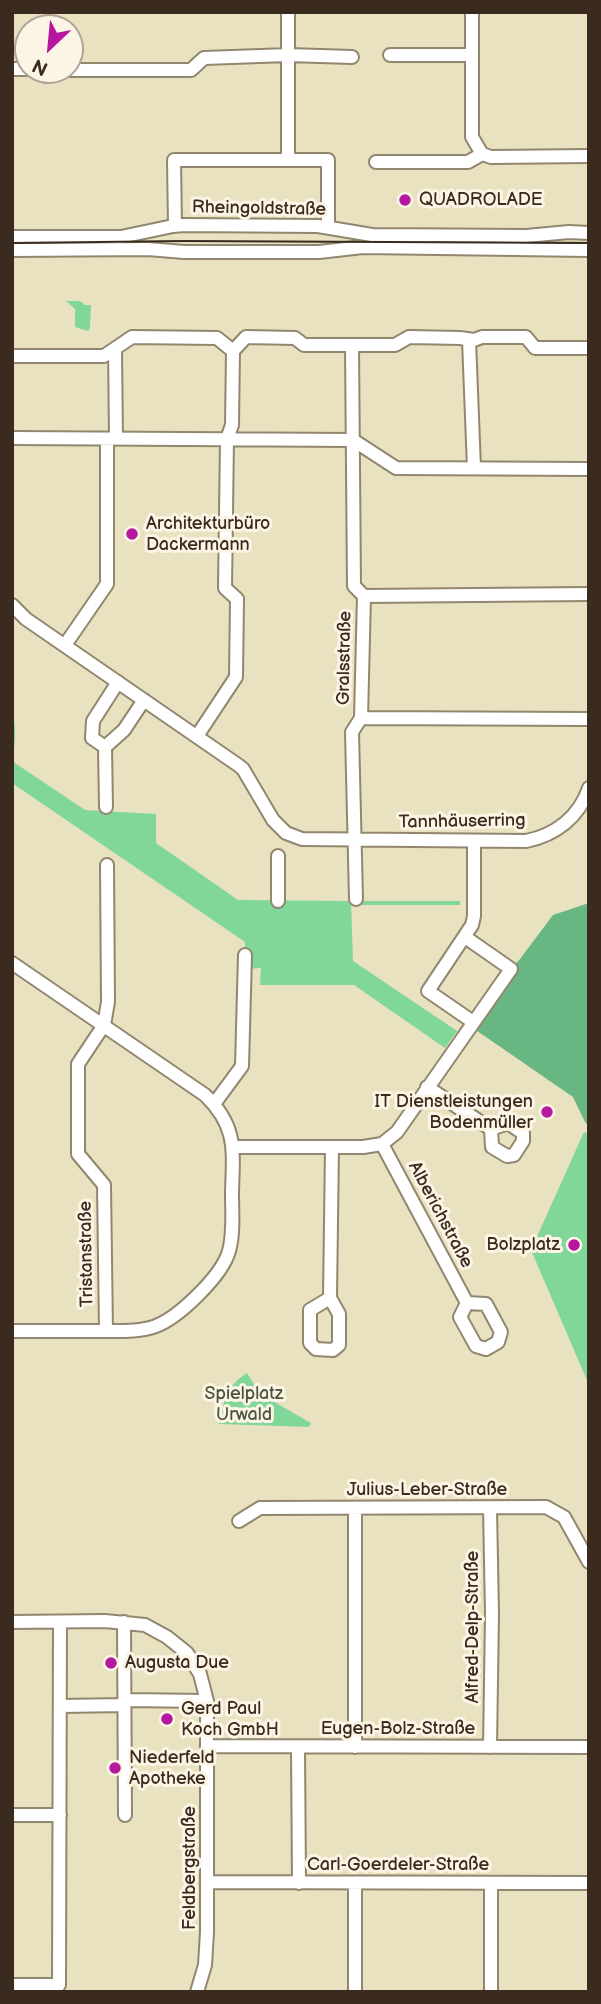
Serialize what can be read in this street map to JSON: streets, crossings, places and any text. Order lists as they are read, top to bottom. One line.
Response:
{"streets":{"street":["Rheingoldstraße","Gralsstraße","Tannhäuserring","Alberichstraße","Tristanstraße","Julius-Leber-Straße","Alfred-Delp-Straße","Eugen-Bolz-Straße","Carl-Goerdeler-Straße","Feldbergstraße"]},"crossings":[["Julius-Leber-Straße","Alfred-Delp-Straße"],["Alfred-Delp-Straße","Eugen-Bolz-Straße"],["Eugen-Bolz-Straße","Feldbergstraße"],["Carl-Goerdeler-Straße","Feldbergstraße"]],"parks":["Spielplatz Urwald"],"places":["QUADROLADE","Architekturbüro Dackermann","IT Dienstleistungen Bodenmüller","Bolzplatz","Augusta Due","Gerd Paul Koch GmbH","Niederfeld Apotheke"],"north":"bottom left"}
